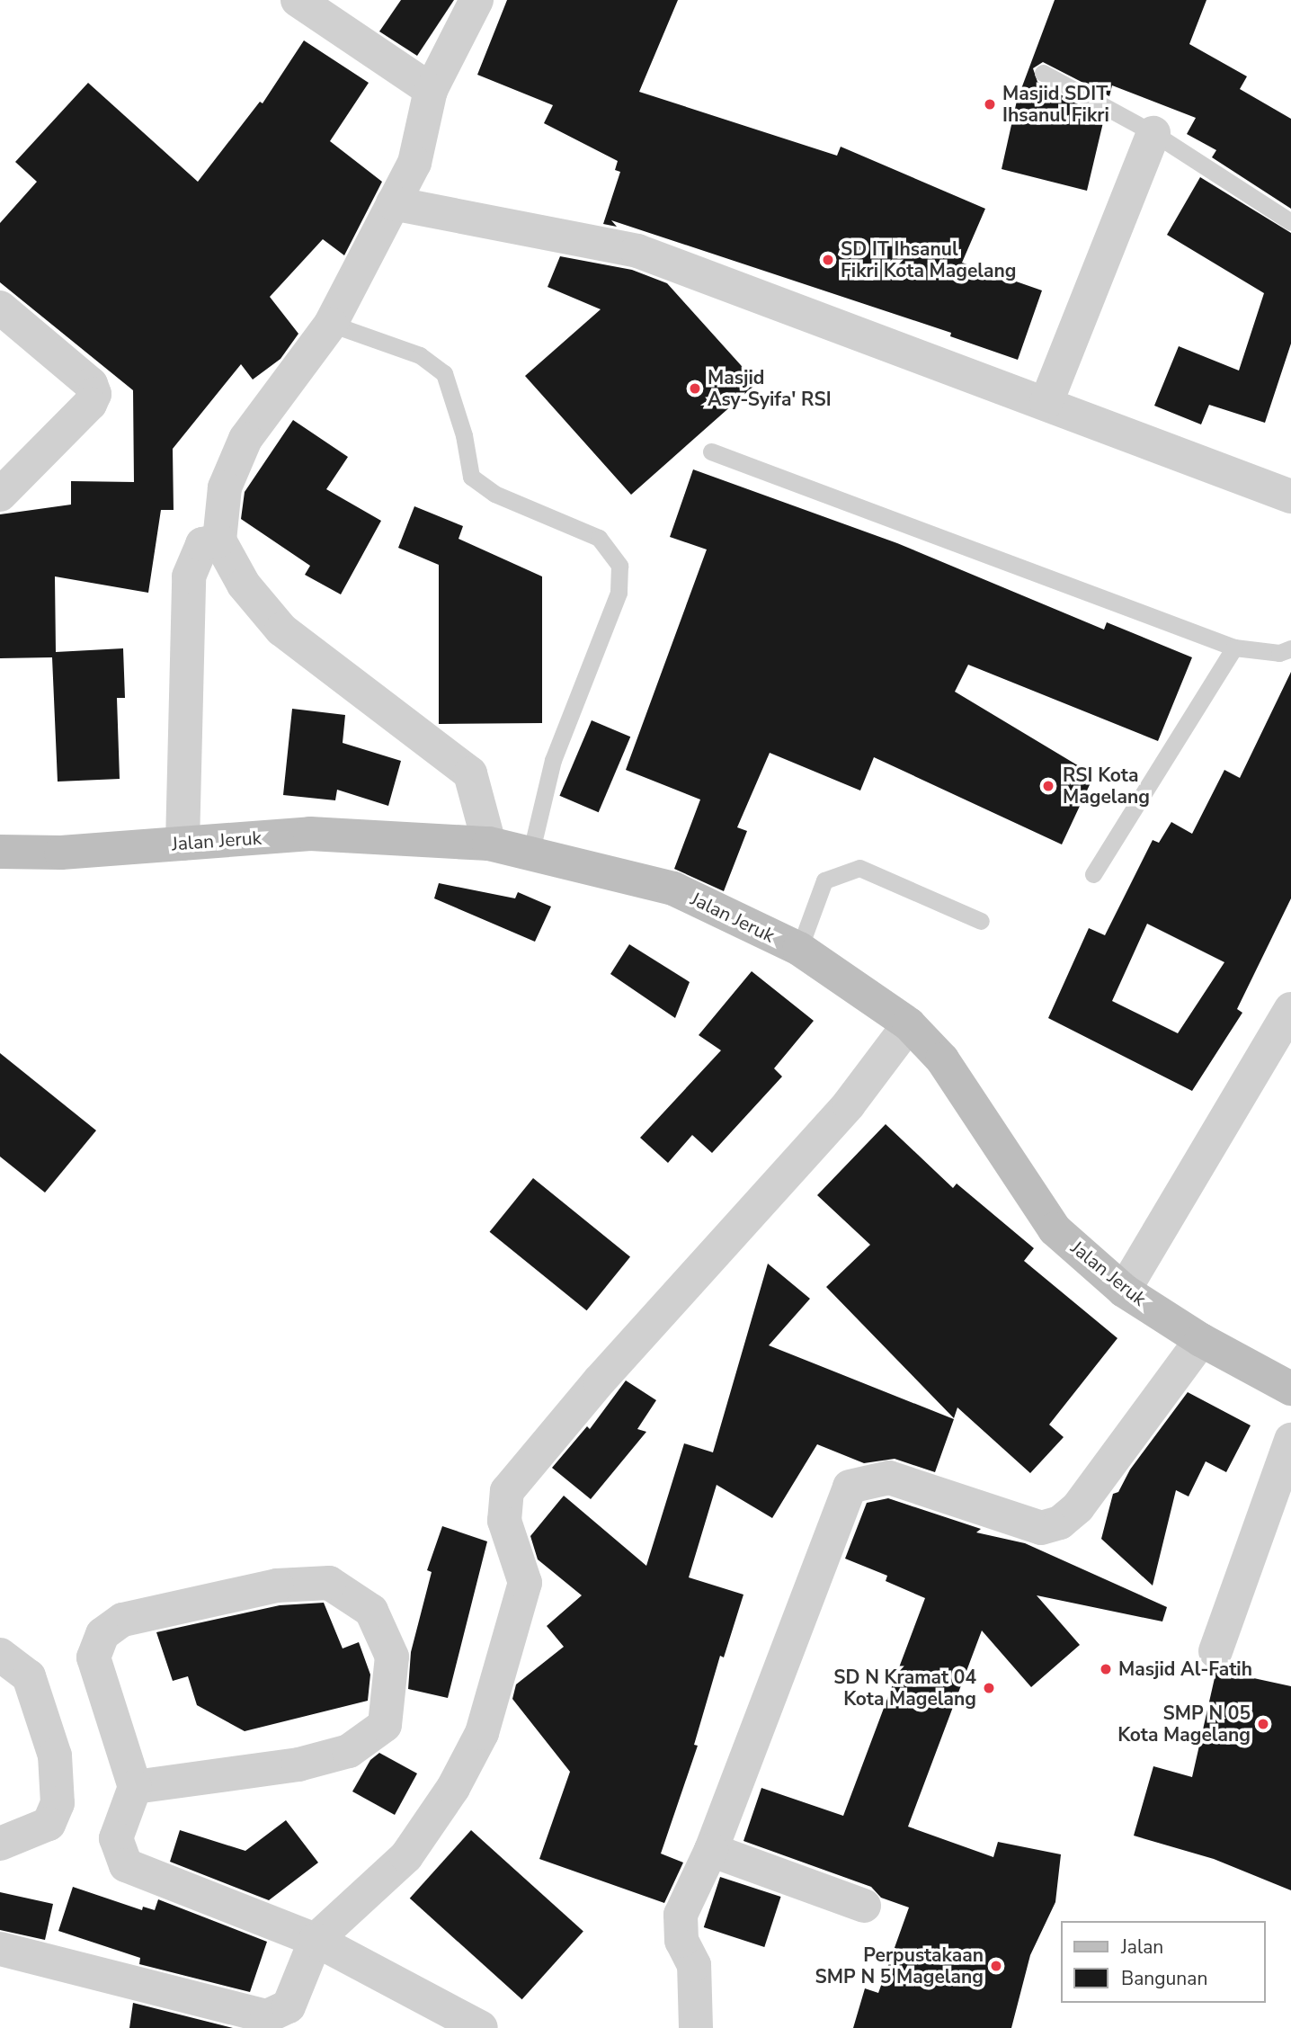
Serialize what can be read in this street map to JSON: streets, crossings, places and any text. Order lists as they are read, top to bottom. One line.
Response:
{"streets":{"main road":["Jalan Jeruk"]},"places":["Masjid SDIT Ihsanul Fikri","SD IT Ihsanul Fikri Kota Magelang","Masjid Asy-Syifa' RSI","RSI Kota Magelang","Masjid Al-Fatih","SD N Kramat 04 Kota Magelang","SMP N 05 Kota Magelang","Perpustakaan SMP N 5 Magelang"],"legend":["Jalan","Bangunan"]}
